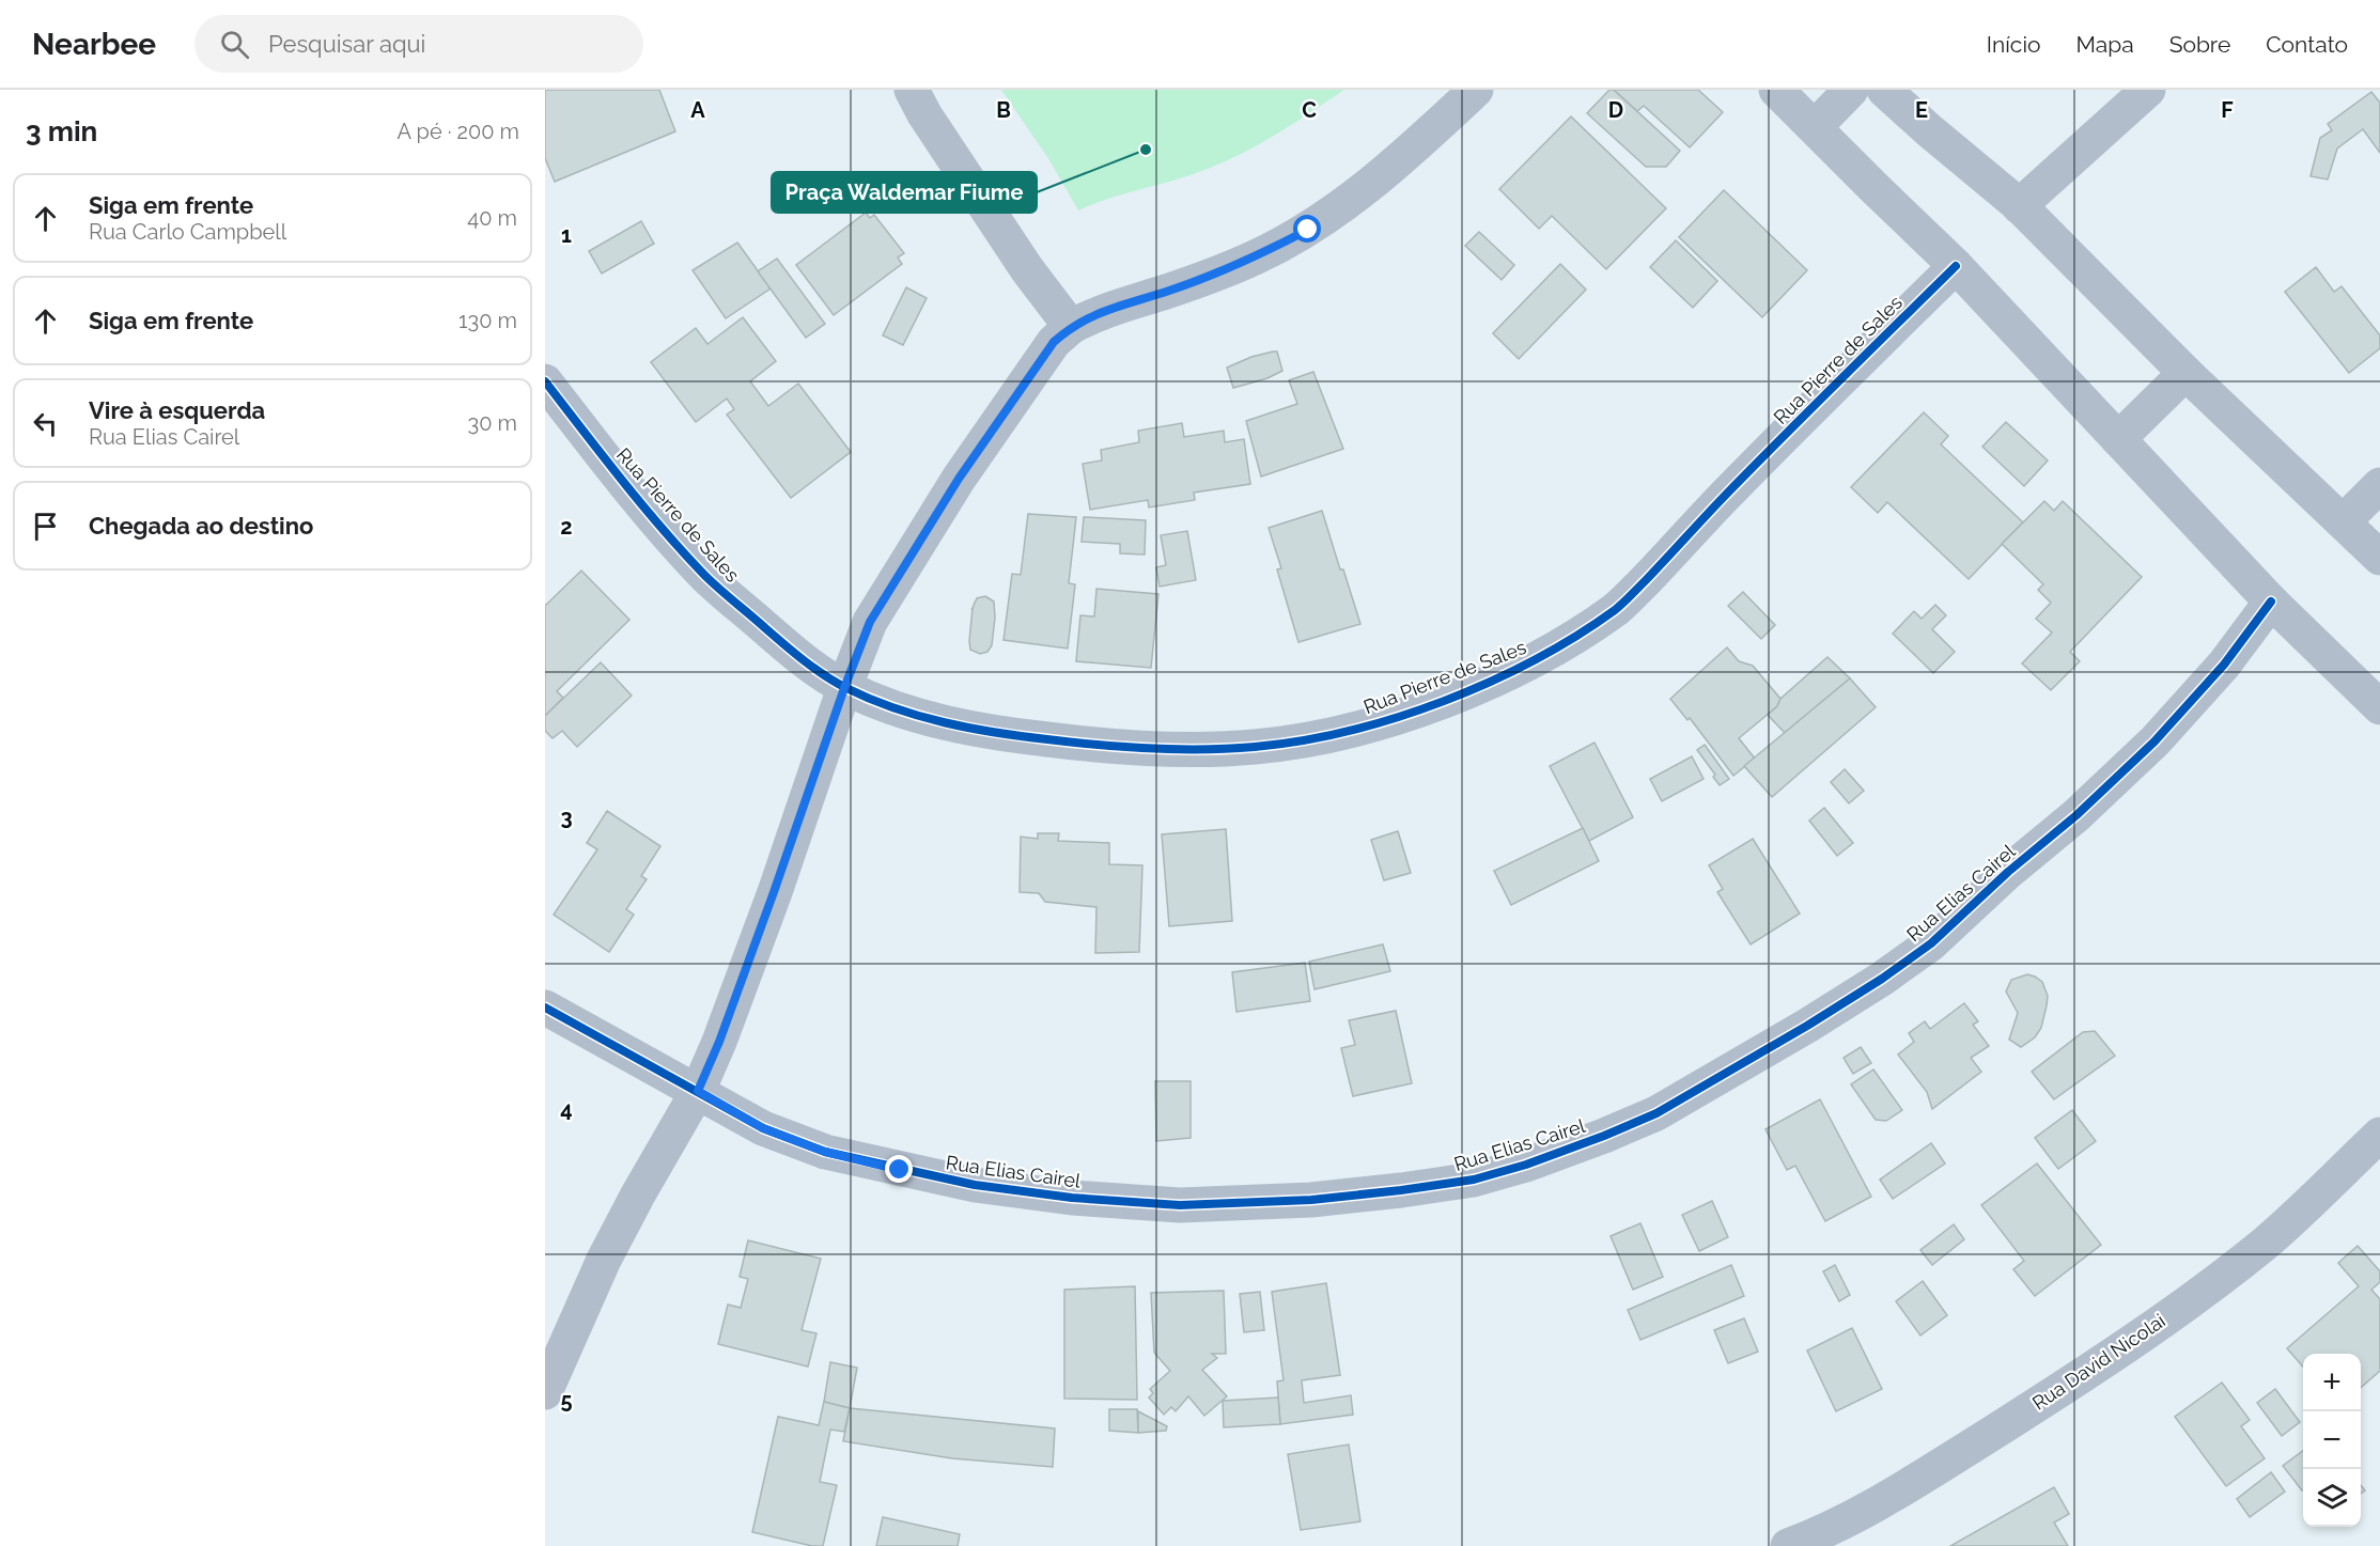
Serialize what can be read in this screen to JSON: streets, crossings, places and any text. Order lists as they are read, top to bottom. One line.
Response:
{"streets":{"street":["Rua Pierre de Sales","Rua Elias Cairel","Rua David Nicolai"]},"places":["Praça Waldemar Fiume"],"page":{"header":"Nearbee","search":"Pesquisar aqui","nav":["Início","Mapa","Sobre","Contato"],"heading":["3 min","A pé · 200 m"],"list":[["Siga em frente","Rua Carlo Campbell","40 m"],["Siga em frente","130 m"],["Vire à esquerda","Rua Elias Cairel","30 m"],"Chegada ao destino"],"map_buttons":["+","−"]},"grid":{"columns":["A","B","C","D","E","F"],"rows":["1","2","3","4","5"]}}
